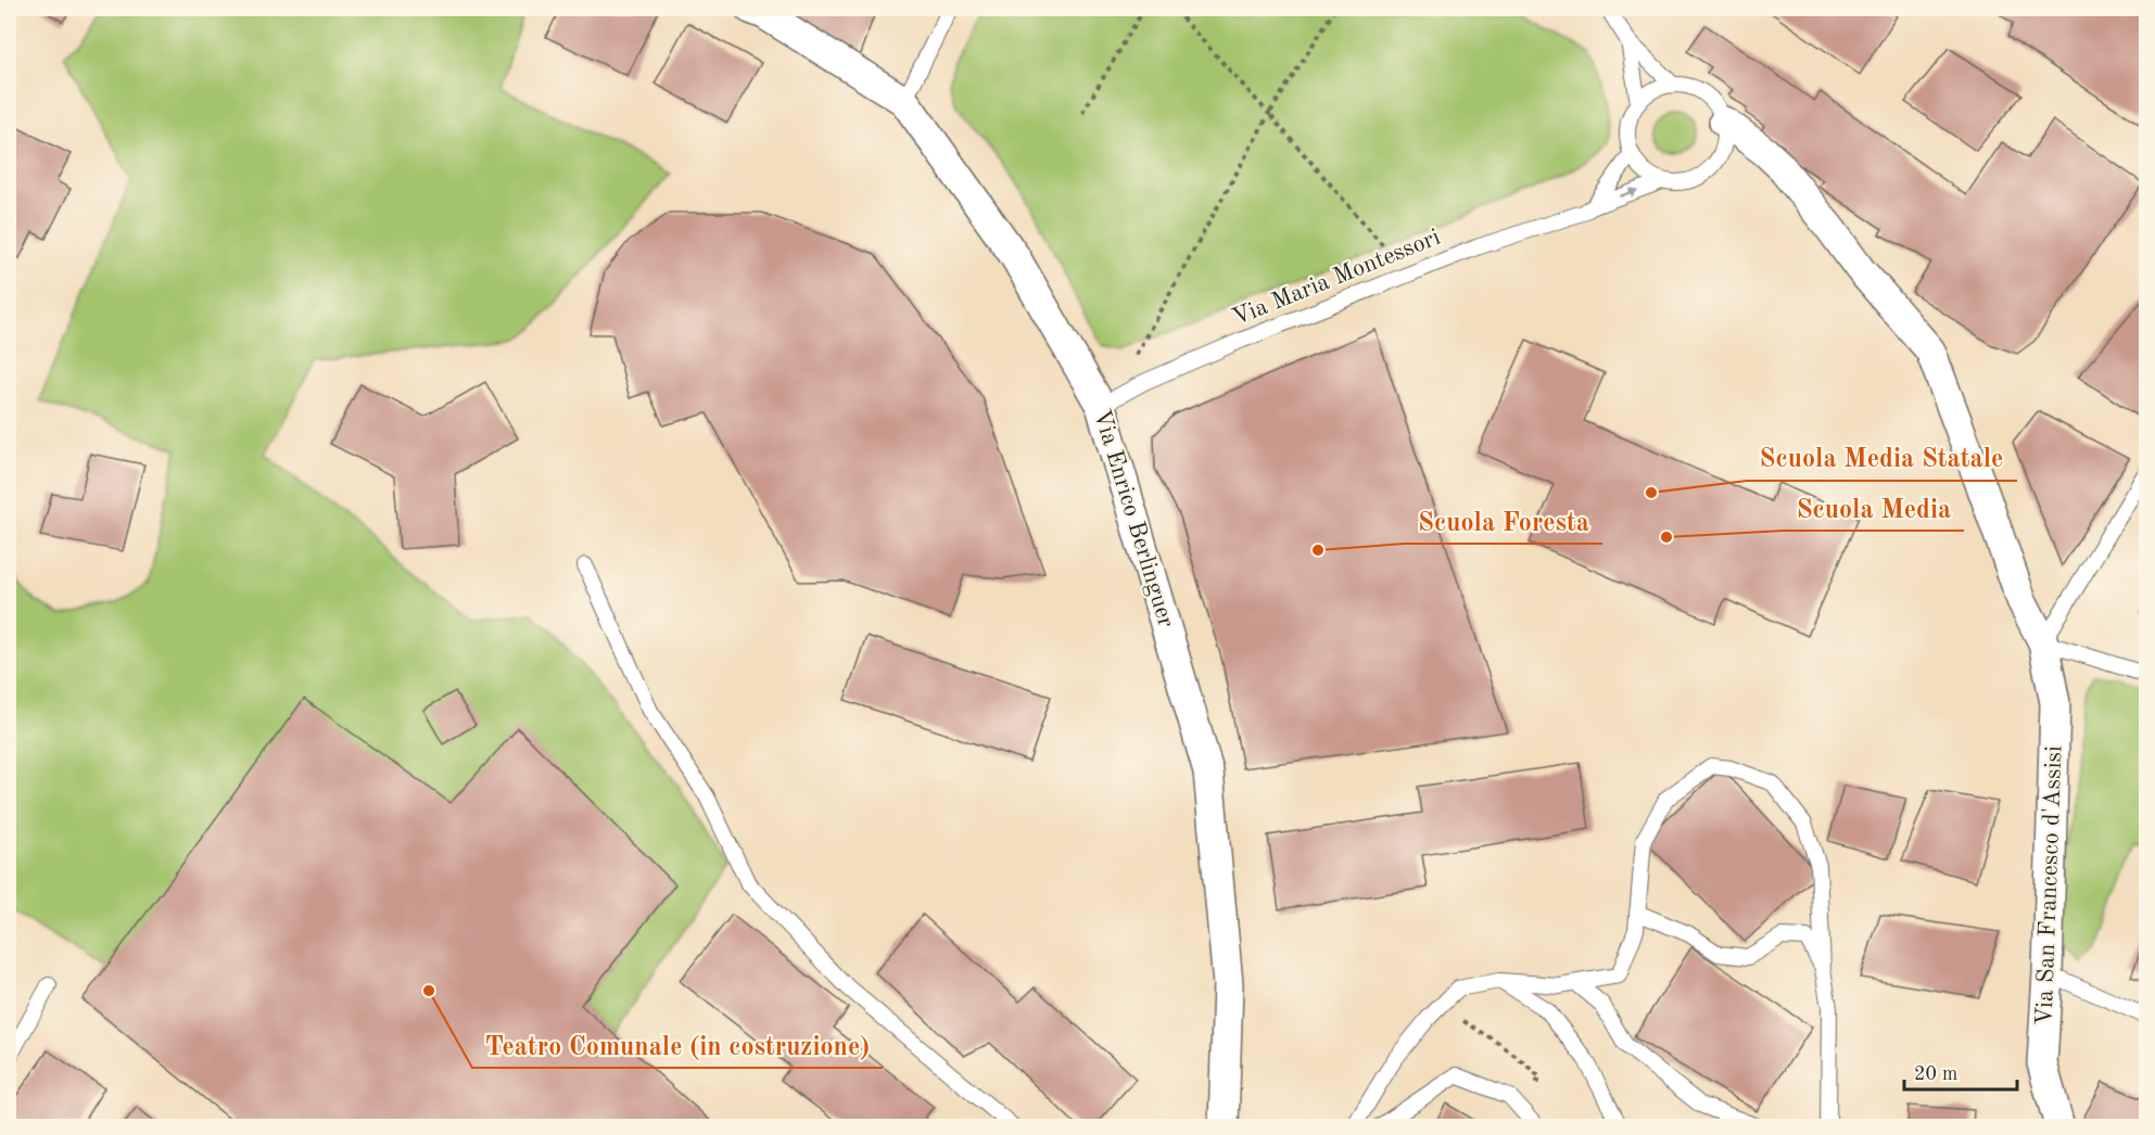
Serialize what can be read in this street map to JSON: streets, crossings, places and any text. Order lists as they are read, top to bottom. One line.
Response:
{"streets":{"street":["Via Enrico Berlinguer","Via San Francesco d'Assisi"],"lane":["Via Maria Montessori"]},"crossings":[["Via Maria Montessori","Via Enrico Berlinguer"],["Via Maria Montessori","Via San Francesco d'Assisi"]],"places":["Scuola Media Statale","Scuola Media","Scuola Foresta","Teatro Comunale (in costruzione)"],"scale_bar":"20 m"}
